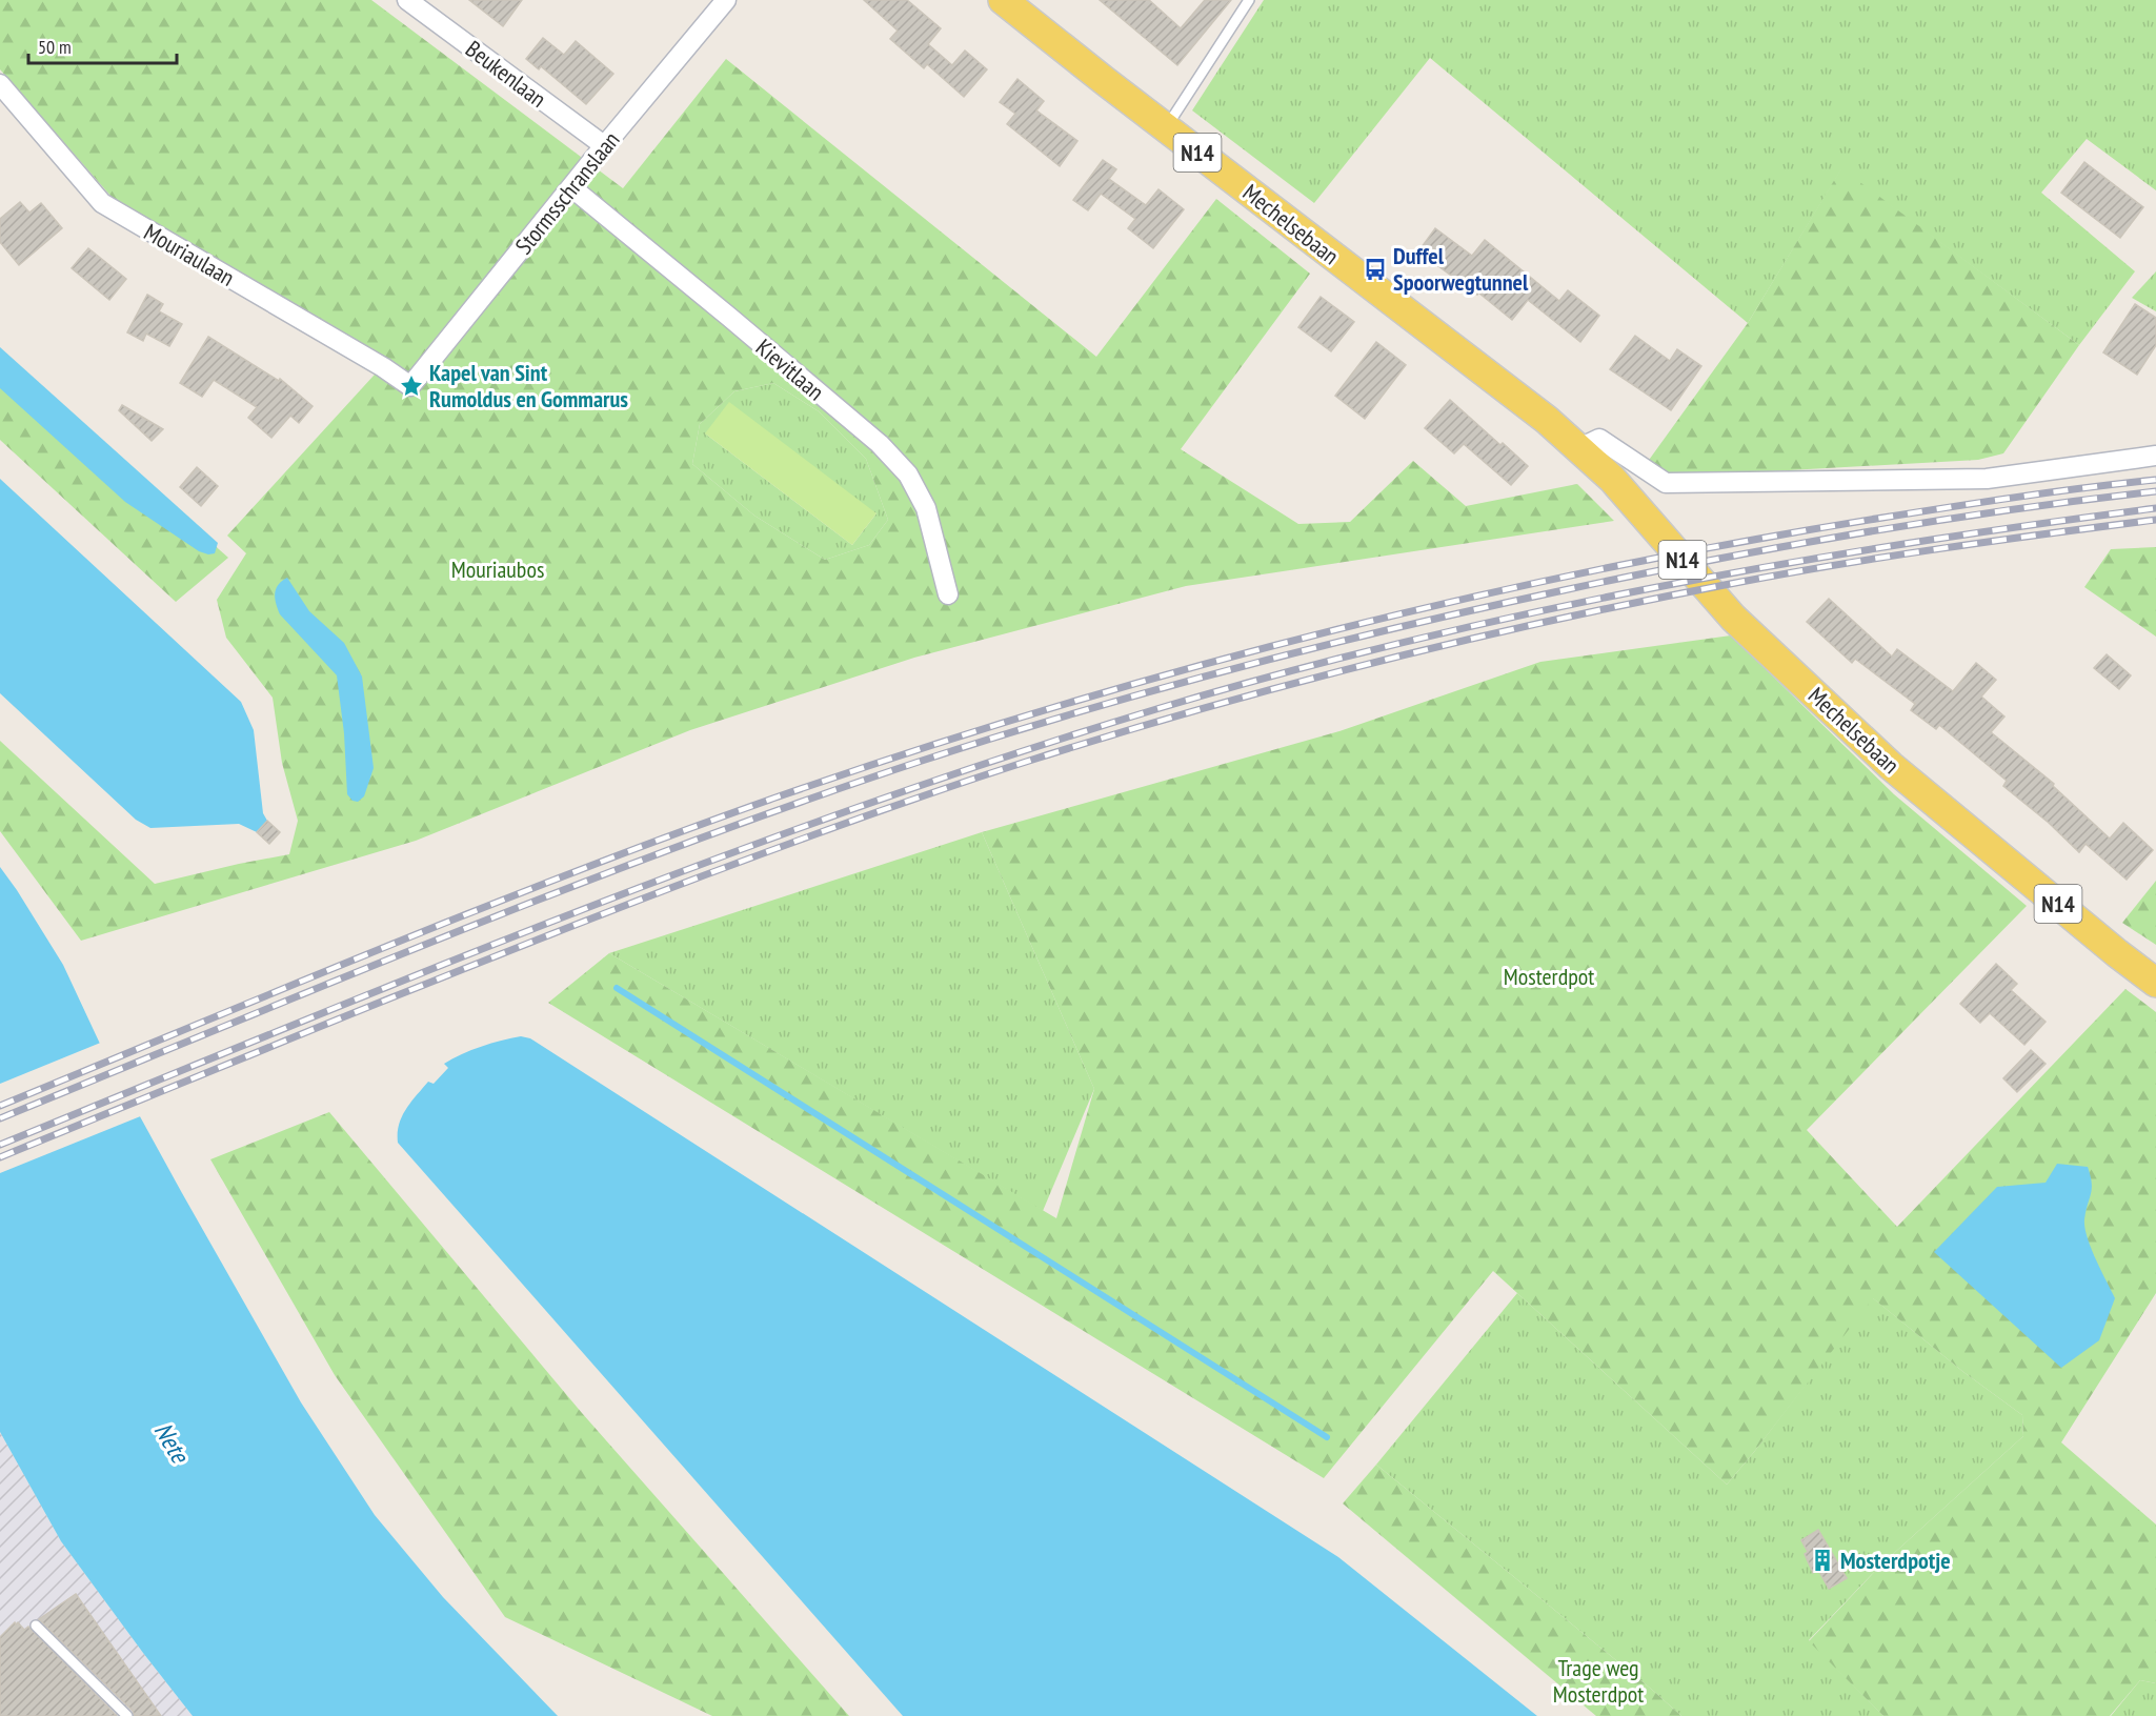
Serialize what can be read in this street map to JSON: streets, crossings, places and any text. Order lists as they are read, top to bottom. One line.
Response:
{"streets":{"main road":["N14","Mechelsebaan"],"street":["Beukenlaan","Stormsschranslaan","Mouriaulaan","Kievitlaan"]},"crossings":[["Beukenlaan","Stormsschranslaan"],["Stormsschranslaan","Mouriaulaan"],["Stormsschranslaan","Kievitlaan"]],"water":["Nete"],"parks":["Mouriaubos","Mosterdpot","Trage weg Mosterdpot"],"places":{"bus stop":["Duffel Spoorwegtunnel"],"place":["Kapel van Sint Rumoldus en Gommarus"],"building":["Mosterdpotje"]},"scale_bar":"50 m"}
